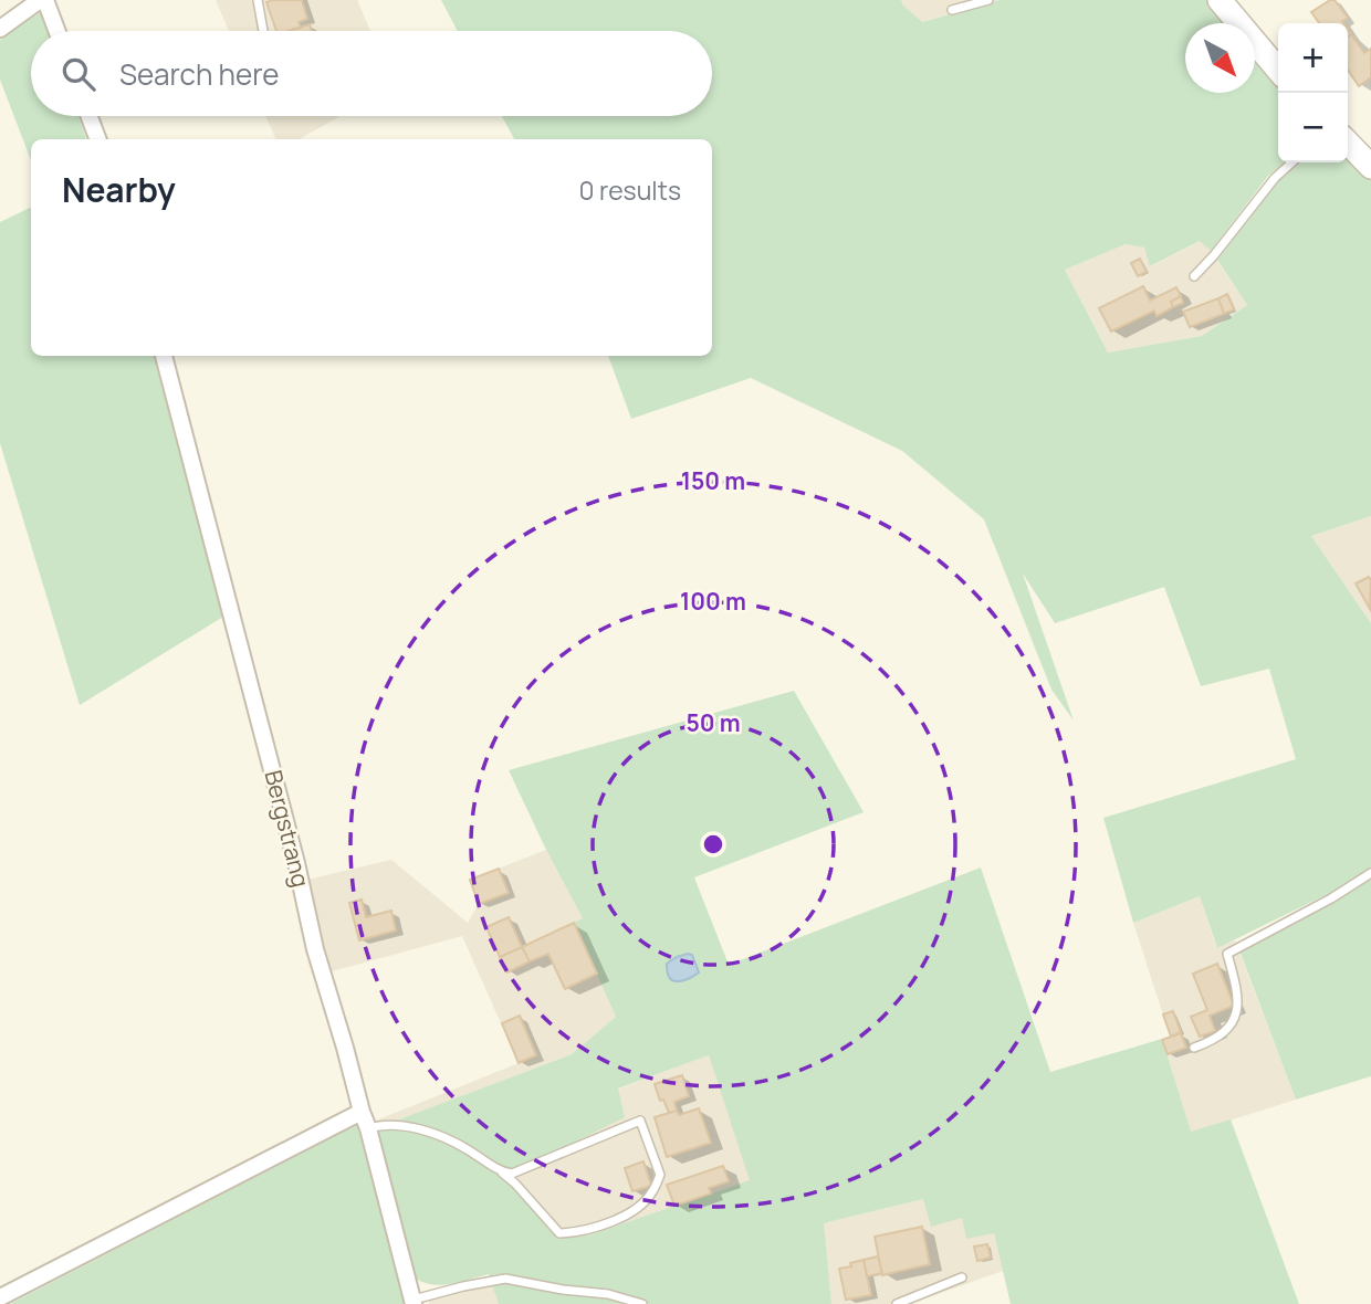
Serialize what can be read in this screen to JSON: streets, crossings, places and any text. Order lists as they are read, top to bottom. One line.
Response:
{"streets":{"street":["Bergstrang"]},"north":"bottom right","page":{"map_buttons":["+","−"],"search":"Search here","heading":["Nearby","0 results"]},"rings":["150 m","100 m","50 m"]}
